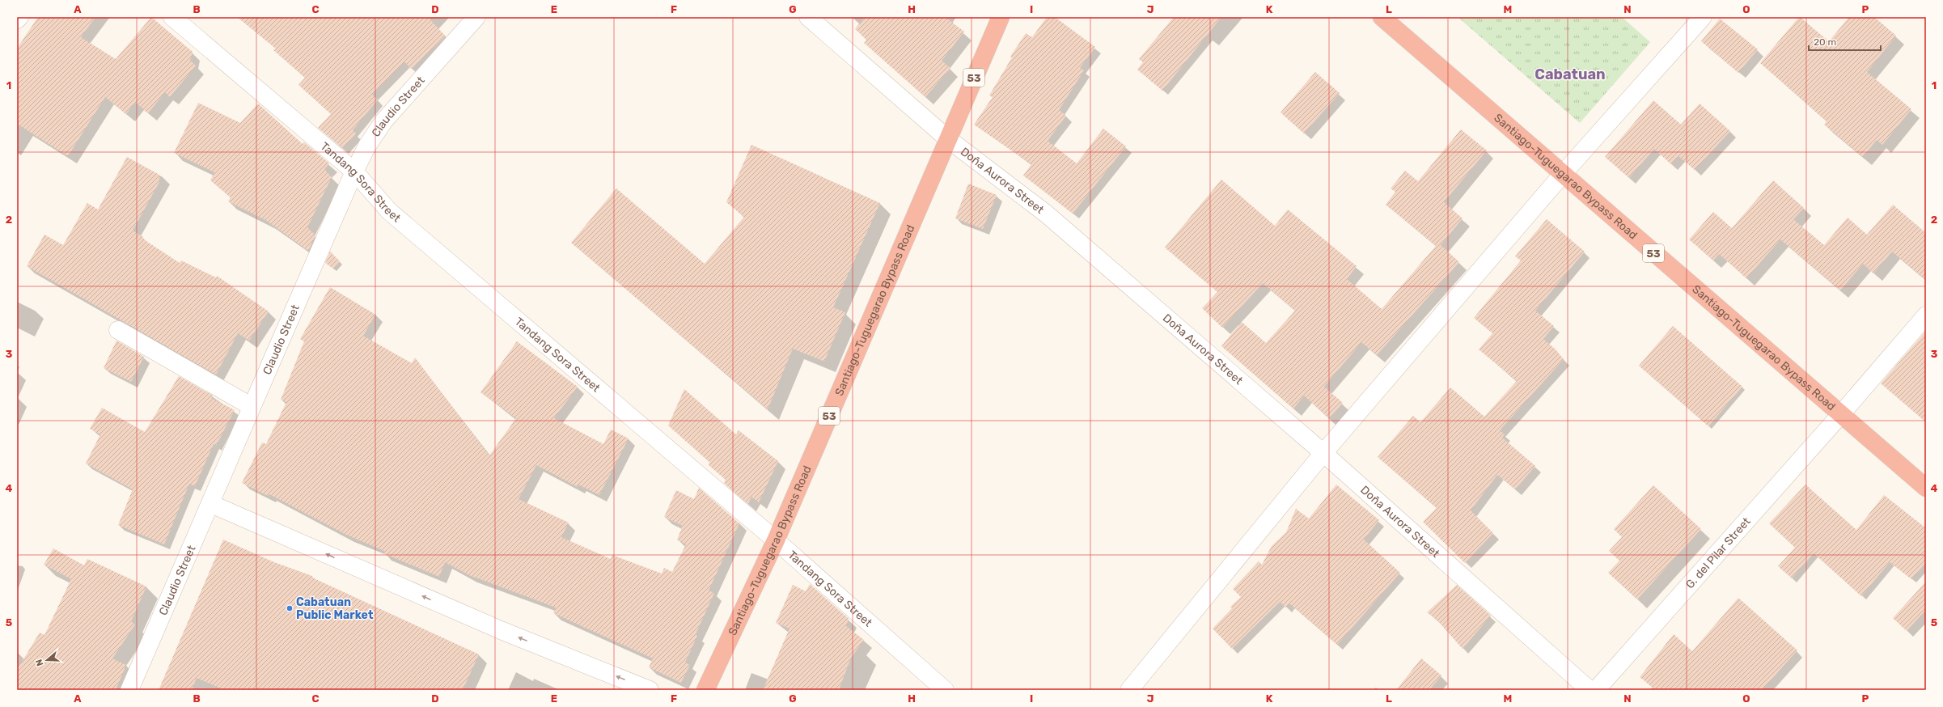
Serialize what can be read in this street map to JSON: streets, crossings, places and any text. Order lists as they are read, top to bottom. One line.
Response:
{"streets":{"highway":["53","Santiago-Tuguegarao Bypass Road"],"street":["Claudio Street","Doña Aurora Street","Tandang Sora Street","G. del Pilar Street"]},"crossings":[["Claudio Street","Tandang Sora Street"],["Santiago-Tuguegarao Bypass Road","Doña Aurora Street"],["Santiago-Tuguegarao Bypass Road","Tandang Sora Street"],["Santiago-Tuguegarao Bypass Road","G. del Pilar Street"]],"districts":["Cabatuan"],"places":["Cabatuan Public Market"],"scale_bar":"20 m","north":"left","grid":{"columns":["A","B","C","D","E","F","G","H","I","J","K","L","M","N","O","P"],"rows":["1","2","3","4","5"]}}
